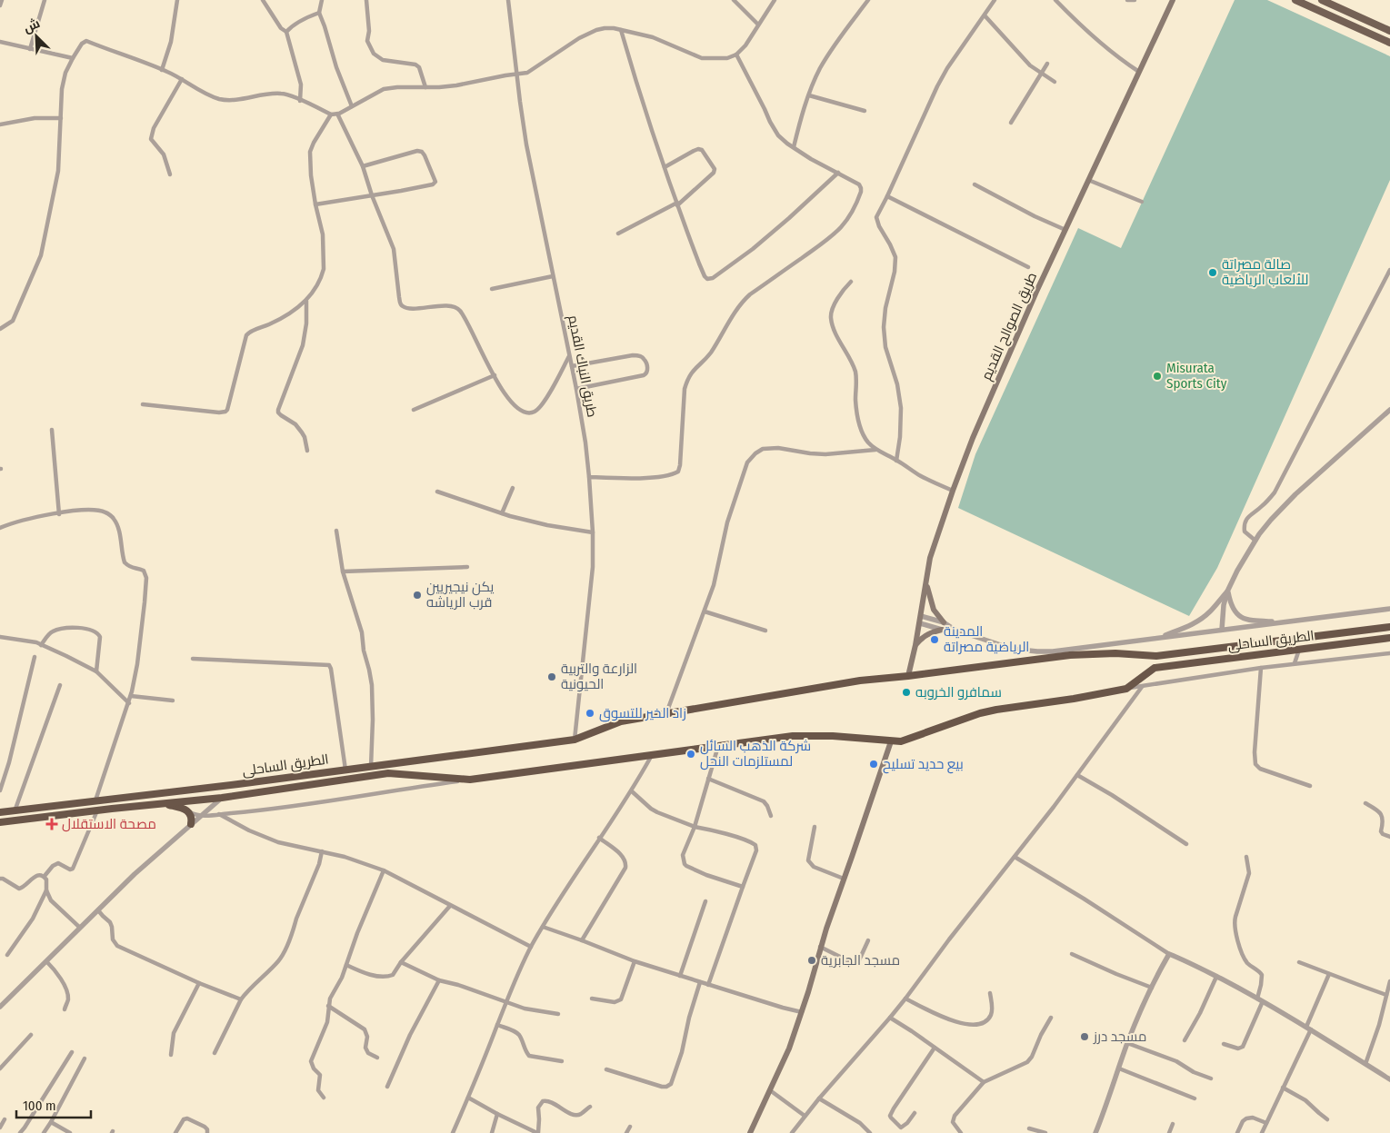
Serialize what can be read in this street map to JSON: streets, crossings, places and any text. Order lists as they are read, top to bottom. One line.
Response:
{"streets":{"highway":["الطريق الساحلى"],"main road":["طريق الصوالح القديم"],"street":["طريق النباك القديم"]},"crossings":[["طريق الصوالح القديم","الطريق الساحلى"],["طريق النباك القديم","الطريق الساحلى"]],"places":{"other":["صالة مصراتة للألعاب الرياضية","Misurata Sports City","يكن نيجيريين قرب الرياشه","المدينة الرياضية مصراتة","الزارعة والتربية الحيونية","سمافرو الخروبه","زاد الخير للتسوق","شركة الذهب السائل لمستلزمات النحل","بيع حديد تسليح","مسجد الجابرية","مسجد درز"],"health":["مصحة الاستقلال"]},"scale_bar":"100 m","north":"top left"}
